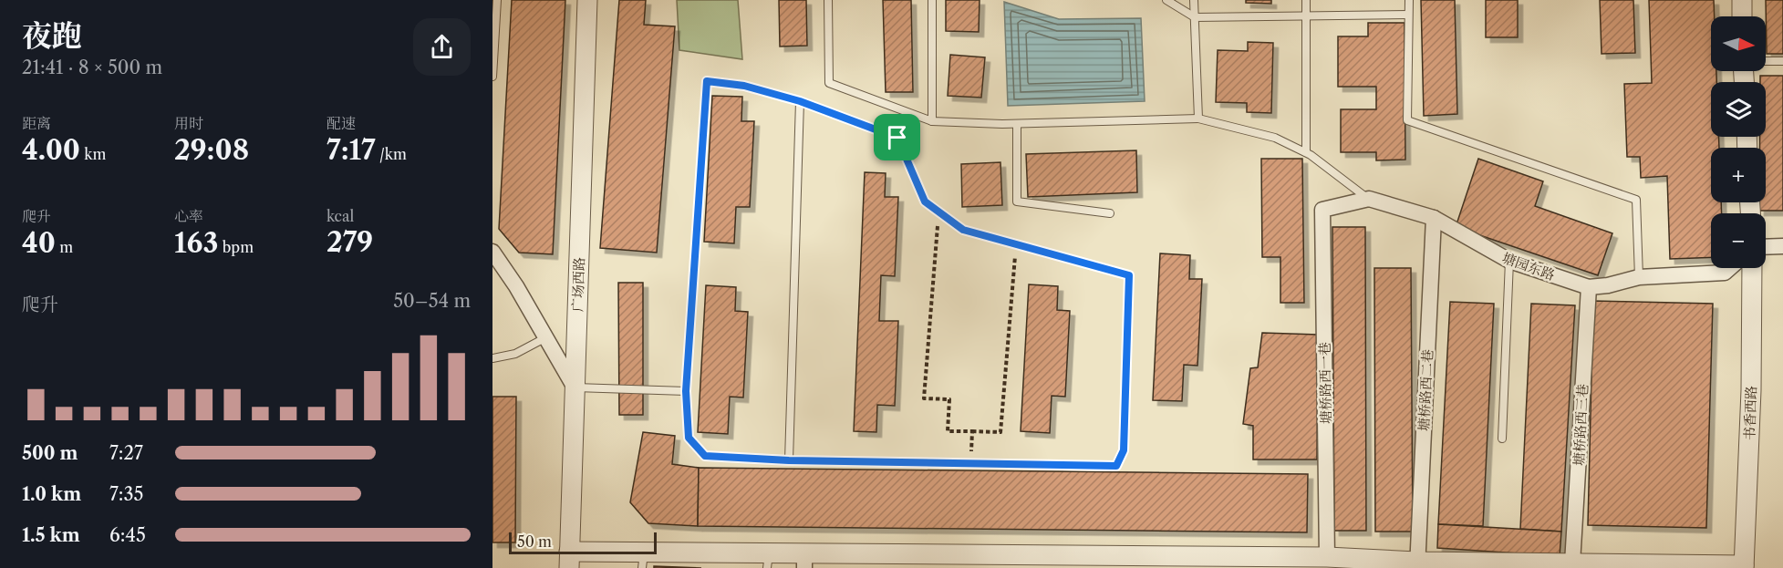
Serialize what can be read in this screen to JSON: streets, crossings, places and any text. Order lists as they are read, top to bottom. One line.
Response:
{"streets":{"street":["塘园东路","广场西路","塘桥路西一巷","塘桥路西二巷","书香西路","塘桥路西三巷"]},"crossings":[["塘园东路","塘桥路西一巷"],["塘园东路","塘桥路西二巷"],["塘园东路","塘桥路西三巷"]],"scale_bar":"50 m","north":"right","page":{"heading":["夜跑","21:41 · 8 × 500 m"],"map_buttons":["+","−"],"stats":[["距离","4.00 km"],["用时","29:08"],["配速","7:17 /km"],["爬升","40 m"],["心率","163 bpm"],["kcal","279"]],"chart":["爬升","50–54 m"],"list":[{"name":"500 m","note":"7:27"},{"name":"1.0 km","note":"7:35"},{"name":"1.5 km","note":"6:45"}],"scale":"50 m"}}
